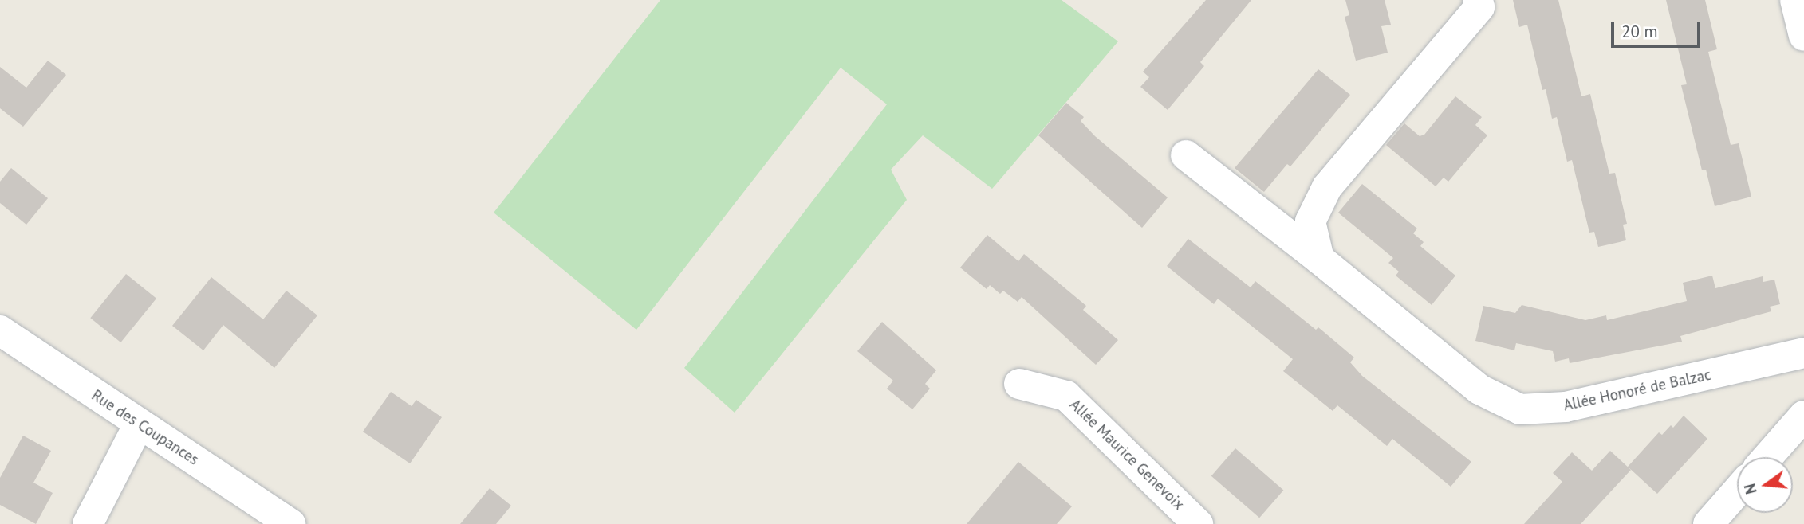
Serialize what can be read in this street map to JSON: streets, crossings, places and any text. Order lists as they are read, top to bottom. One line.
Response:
{"streets":{"street":["Allée Honoré de Balzac","Rue des Coupances","Allée Maurice Genevoix"]},"scale_bar":"20 m","north":"left"}
